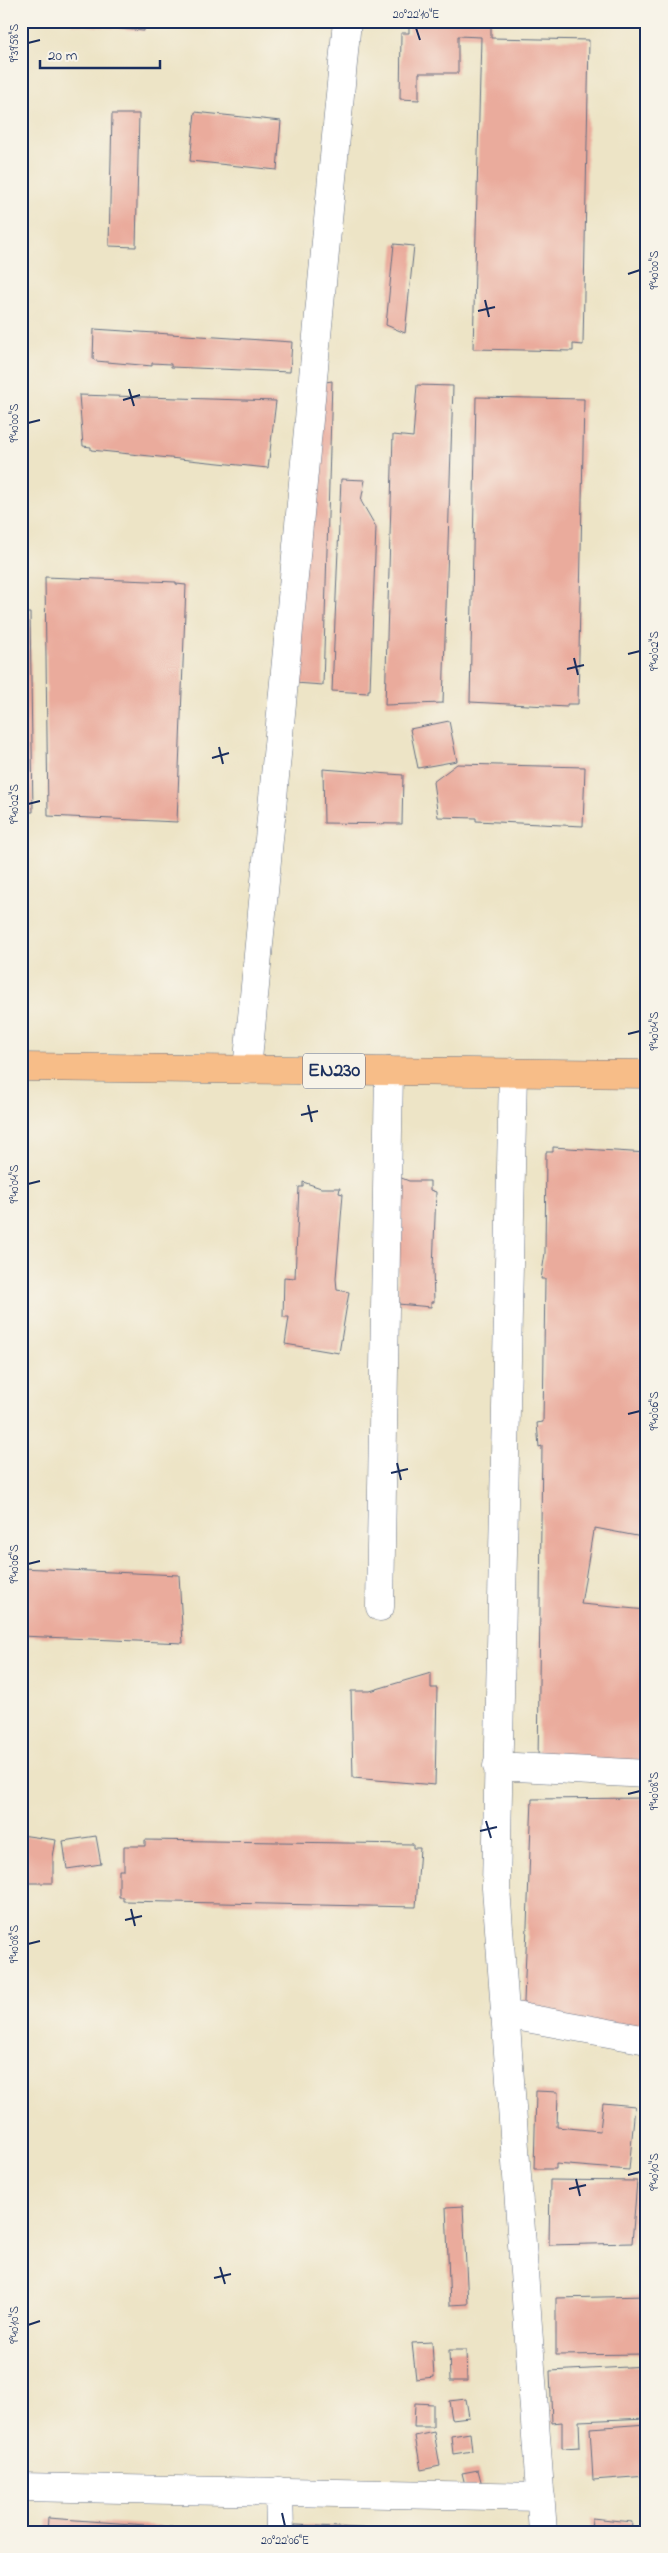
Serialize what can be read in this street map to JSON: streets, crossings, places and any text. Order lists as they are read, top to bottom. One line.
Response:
{"streets":{"main road":["EN230"]},"scale_bar":"20 m","coordinates":["20°22'10\"E","9°39'58\"S","9°40'00\"S","9°40'02\"S","9°40'04\"S","9°40'06\"S","9°40'08\"S","9°40'10\"S","20°22'06\"E"]}
